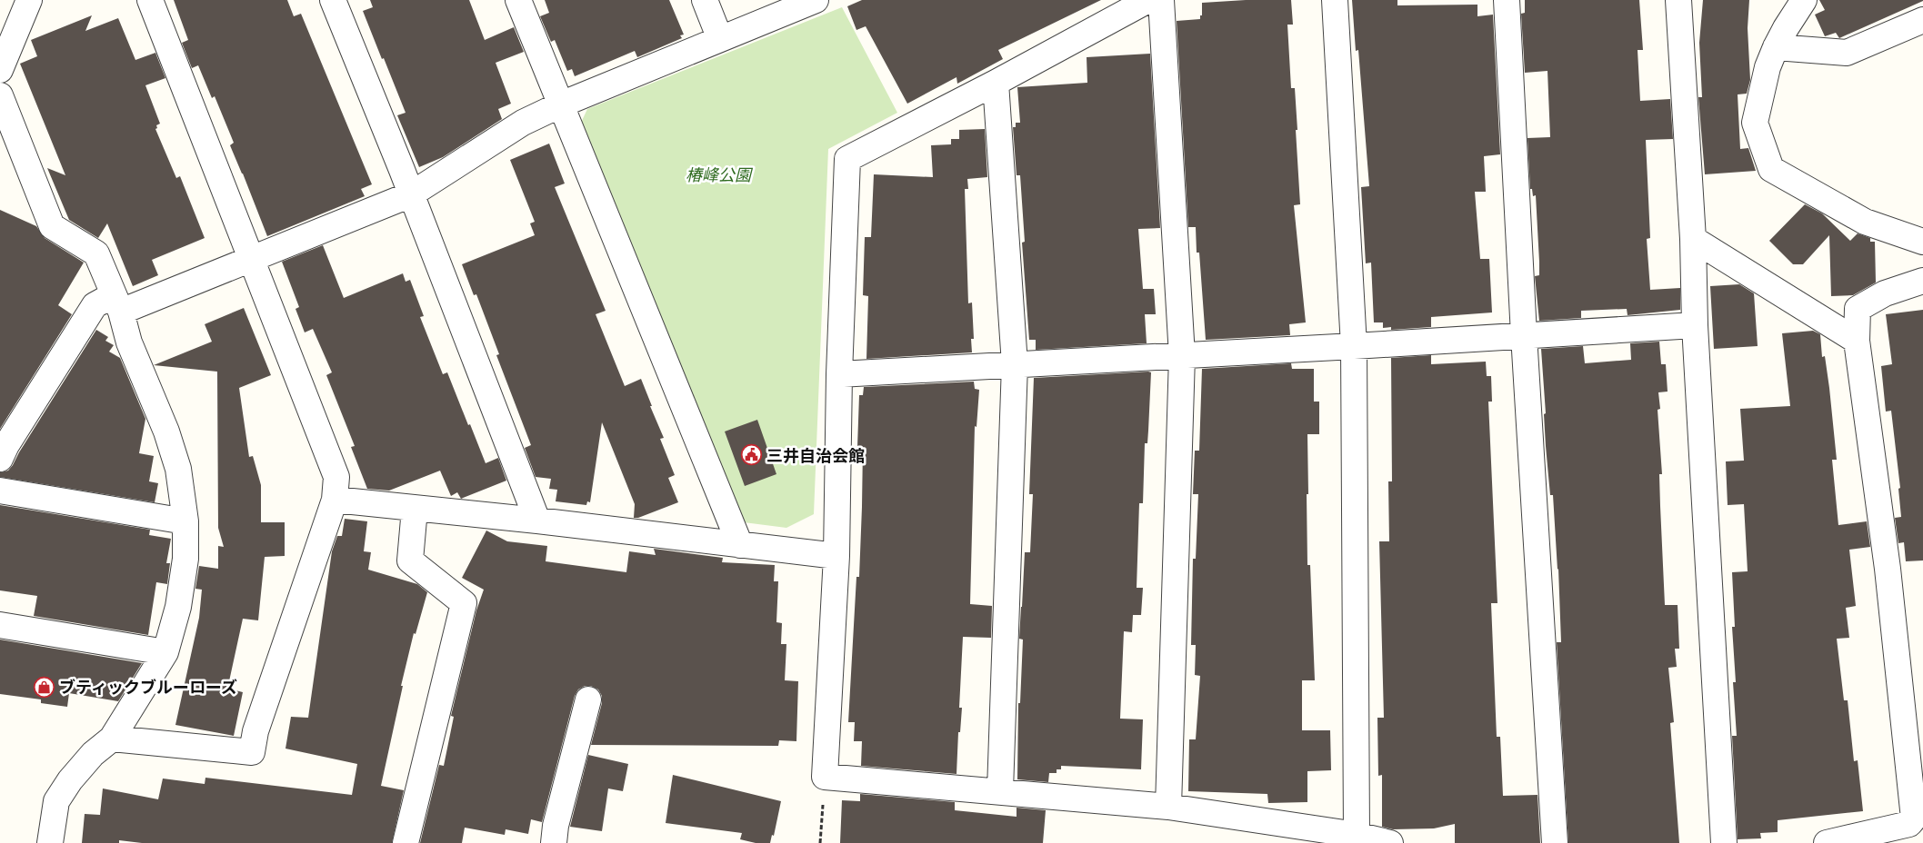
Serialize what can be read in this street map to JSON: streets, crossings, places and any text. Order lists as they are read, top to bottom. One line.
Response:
{"parks":["椿峰公園"],"places":{"public building":["三井自治会館"],"shop":["ブティックブルーローズ"]}}
